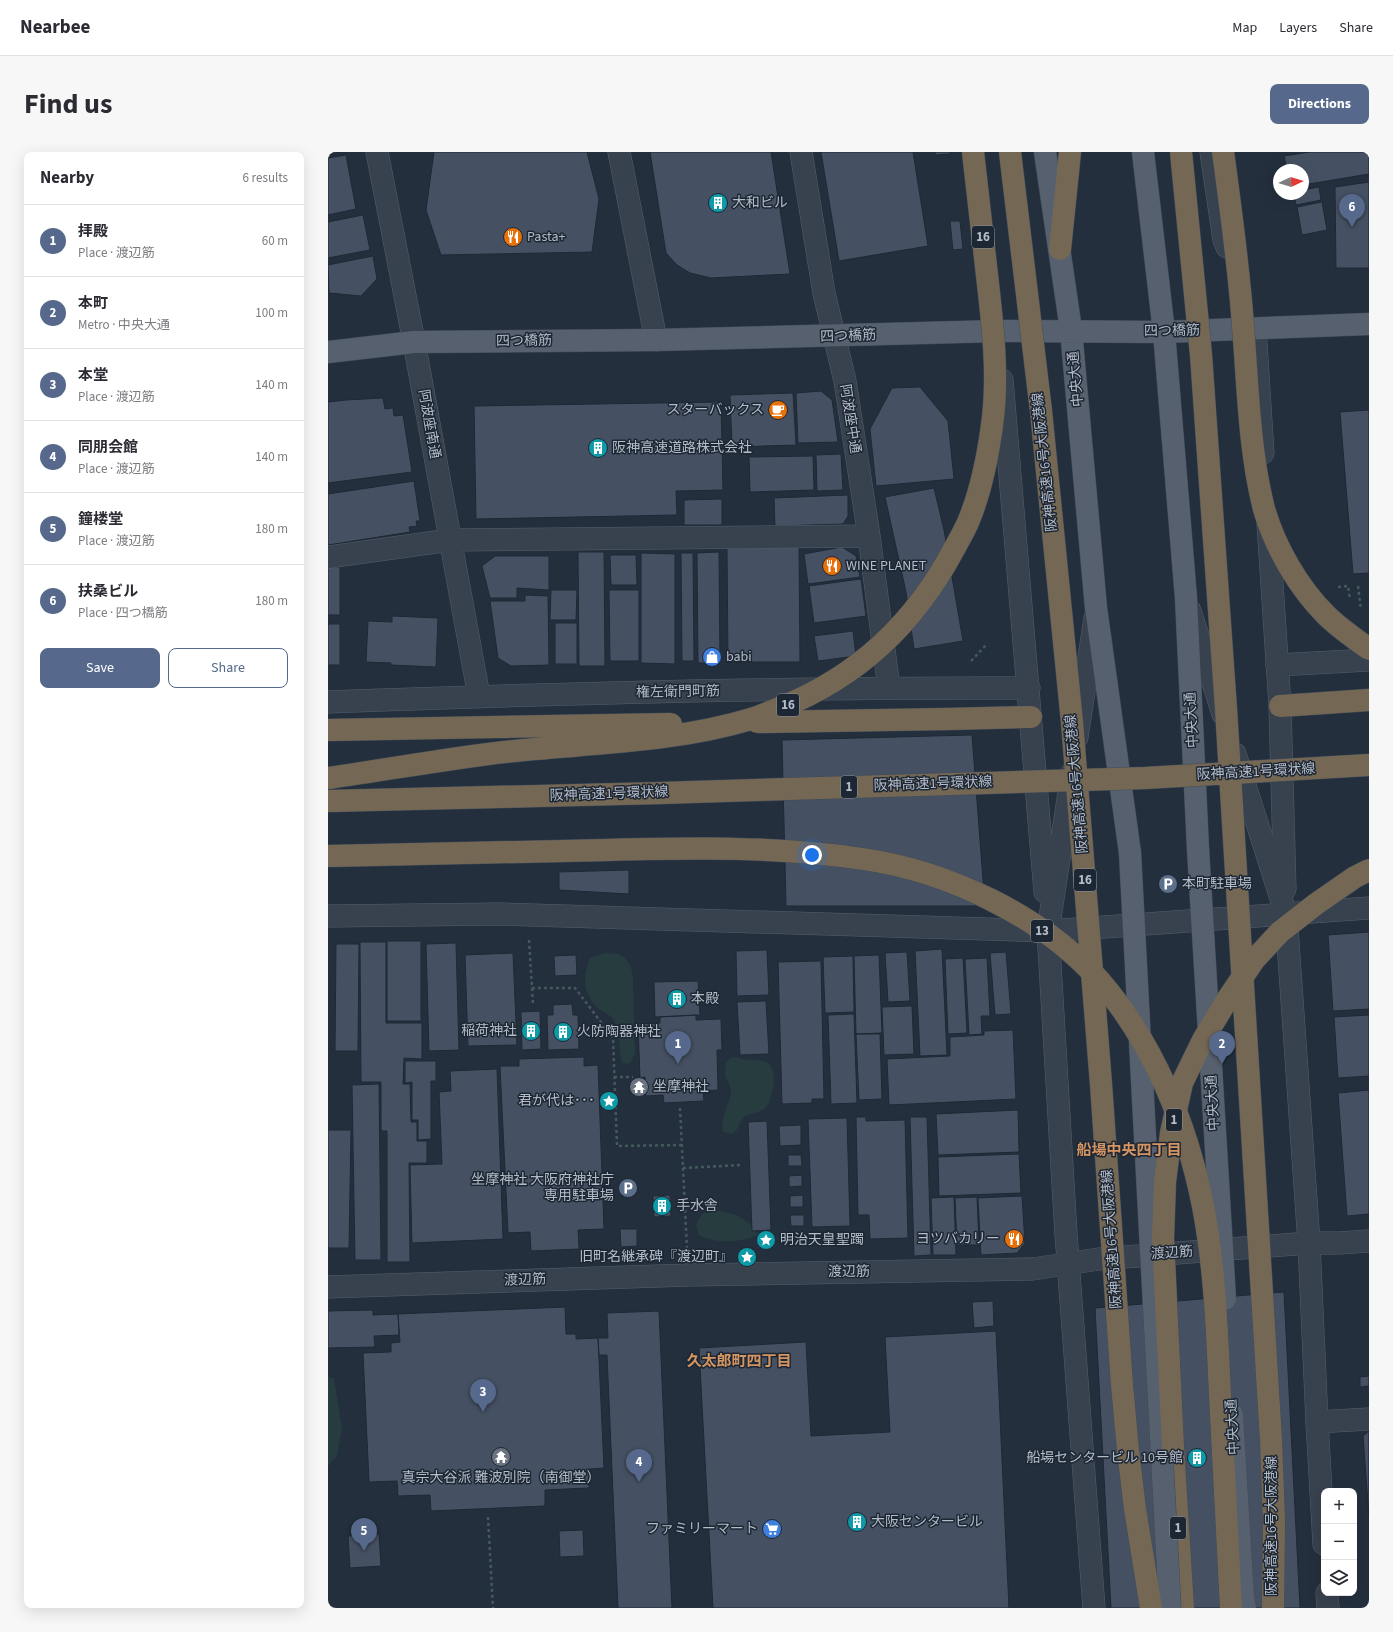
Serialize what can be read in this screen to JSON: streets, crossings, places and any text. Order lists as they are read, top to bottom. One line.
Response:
{"streets":{"highway":["16","阪神高速16号大阪港線","阪神高速1号環状線","1","13"],"main road":["四つ橋筋","中央大通"],"street":["阿波座中通","阿波座南通","権左衛門町筋","渡辺筋"]},"crossings":[["四つ橋筋","中央大通"],["四つ橋筋","阿波座中通"],["四つ橋筋","阿波座南通"],["中央大通","渡辺筋"],["阿波座中通","権左衛門町筋"],["阿波座南通","権左衛門町筋"]],"districts":["船場中央四丁目","久太郎町四丁目"],"places":{"building":["大和ビル","阪神高速道路株式会社","本殿","稲荷神社","火防陶器神社","手水舎","船場センタービル 10号館","大阪センタービル"],"restaurant":["Pasta+","WINE PLANET","ヨツバカリー"],"cafe":["スターバックス"],"shop":["babi"],"parking":["本町駐車場","坐摩神社 大阪府神社庁 専用駐車場"],"temple":["坐摩神社","真宗大谷派 難波別院（南御堂）"],"place":["君が代は･･･","明治天皇聖躅","旧町名継承碑『渡辺町』"],"supermarket":["ファミリーマート"]},"north":"right","page":{"header":"Nearbee","nav":["Map","Layers","Share"],"title":"Find us","buttons":["Directions",["Save","Share"]],"heading":["Nearby","6 results"],"pins":["6","1","2","3","4","5"],"list":[{"mark":"1","name":"拝殿","note":"Place · 渡辺筋","value":"60 m"},{"mark":"2","name":"本町","note":"Metro · 中央大通","value":"100 m"},{"mark":"3","name":"本堂","note":"Place · 渡辺筋","value":"140 m"},{"mark":"4","name":"同朋会館","note":"Place · 渡辺筋","value":"140 m"},{"mark":"5","name":"鐘楼堂","note":"Place · 渡辺筋","value":"180 m"},{"mark":"6","name":"扶桑ビル","note":"Place · 四つ橋筋","value":"180 m"}],"map_buttons":["+","−"]}}
